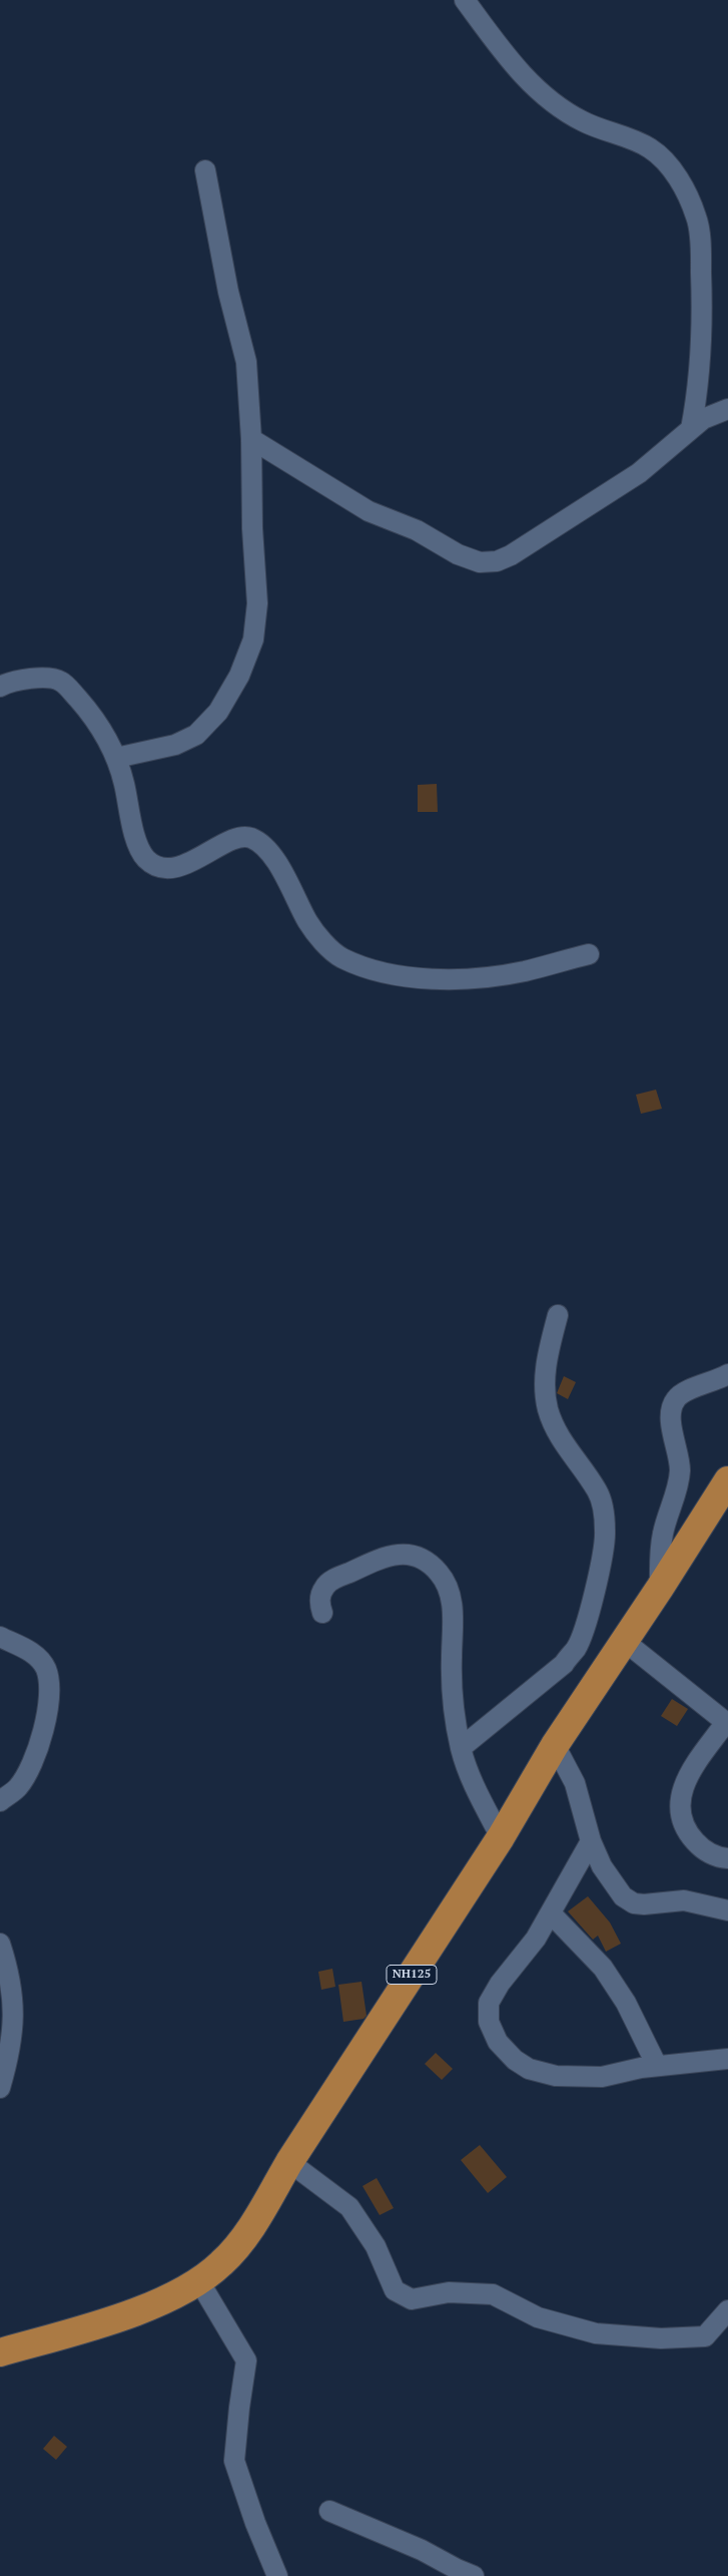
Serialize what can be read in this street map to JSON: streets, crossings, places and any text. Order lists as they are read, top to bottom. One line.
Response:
{"streets":{"highway":["NH125"]}}
